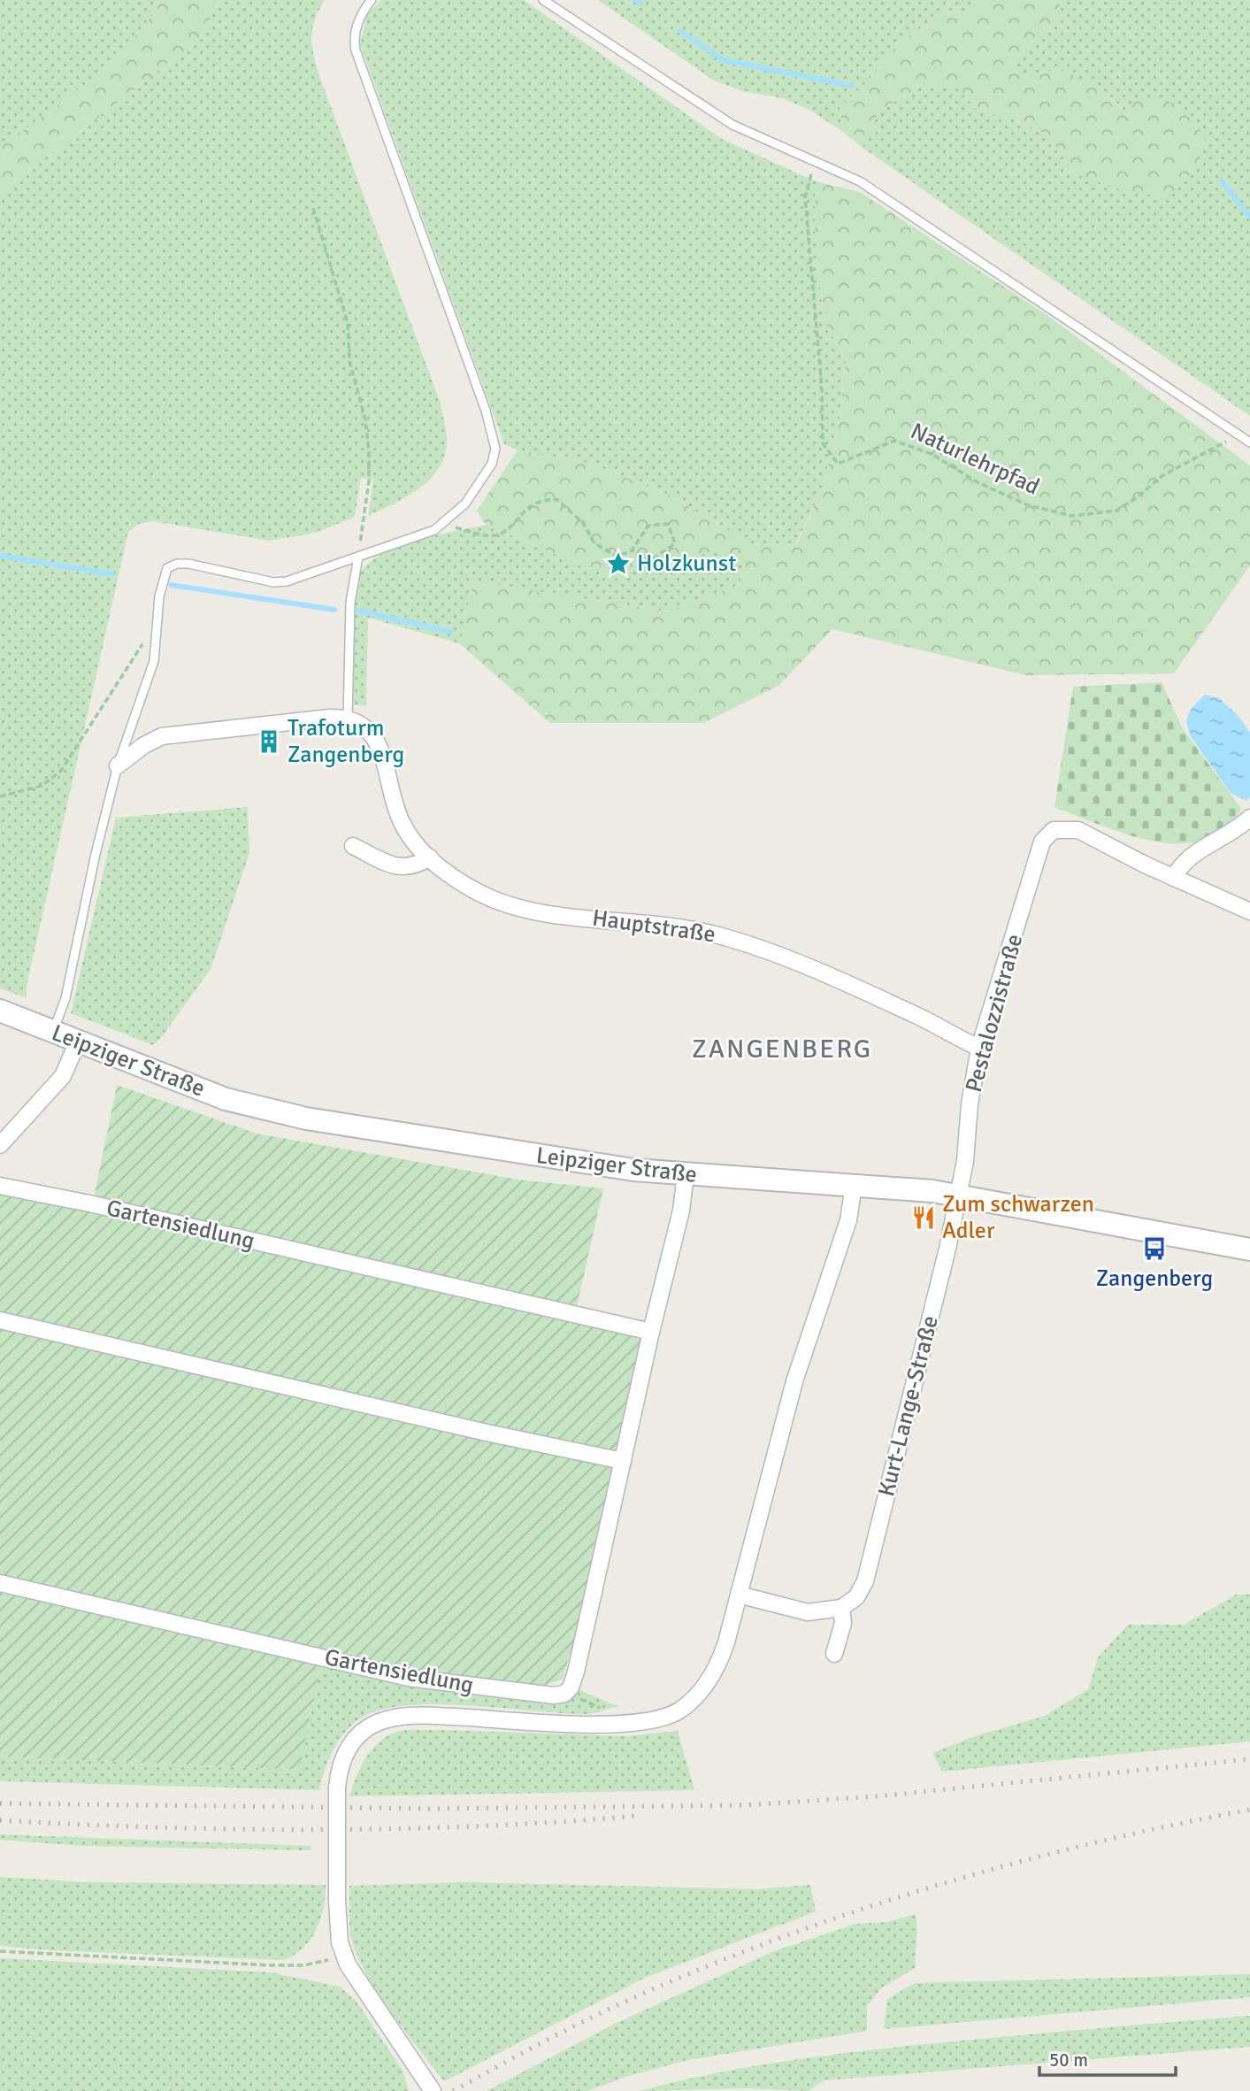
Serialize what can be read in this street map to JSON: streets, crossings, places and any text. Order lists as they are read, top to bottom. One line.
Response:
{"streets":{"street":["Hauptstraße","Pestalozzistraße","Leipziger Straße","Gartensiedlung","Kurt-Lange-Straße"],"path":["Naturlehrpfad"]},"crossings":[["Hauptstraße","Pestalozzistraße"],["Pestalozzistraße","Leipziger Straße"],["Pestalozzistraße","Kurt-Lange-Straße"],["Leipziger Straße","Kurt-Lange-Straße"]],"districts":["ZANGENBERG"],"places":{"place":["Holzkunst"],"building":["Trafoturm Zangenberg"],"restaurant":["Zum schwarzen Adler"],"bus stop":["Zangenberg"]},"scale_bar":"50 m"}
